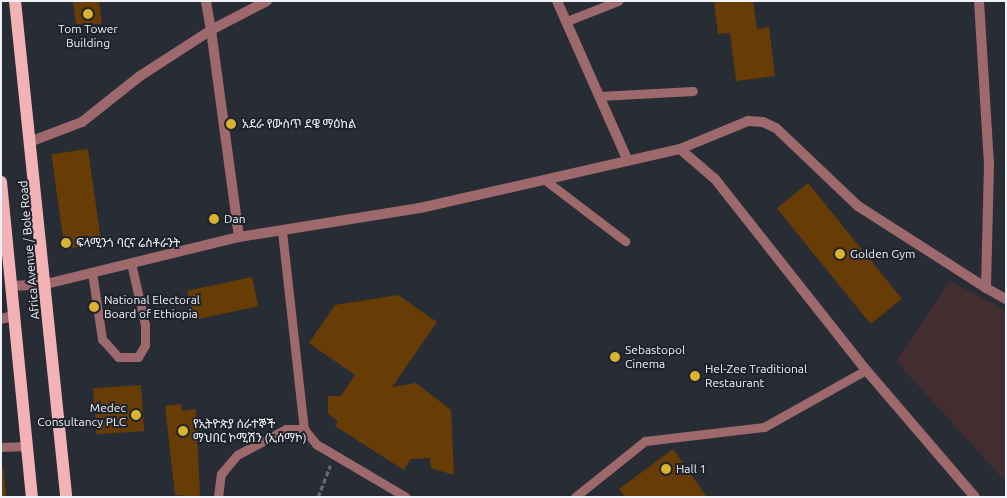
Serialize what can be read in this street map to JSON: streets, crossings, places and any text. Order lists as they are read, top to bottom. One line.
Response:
{"streets":{"main road":["Africa Avenue / Bole Road"]},"places":["Tom Tower Building","አደራ የውስጥ ደዌ ማዕከል","Dan","ፍላሚንጎ ባርና ሬስቶራንት","Golden Gym","National Electoral Board of Ethiopia","Sebastopol Cinema","Hel-Zee Traditional Restaurant","Medec Consultancy PLC","የኢትዮጵያ ሰራተኞች ማህበር ኮሚሽን (ኢሰማኮ)","Hall 1"]}
